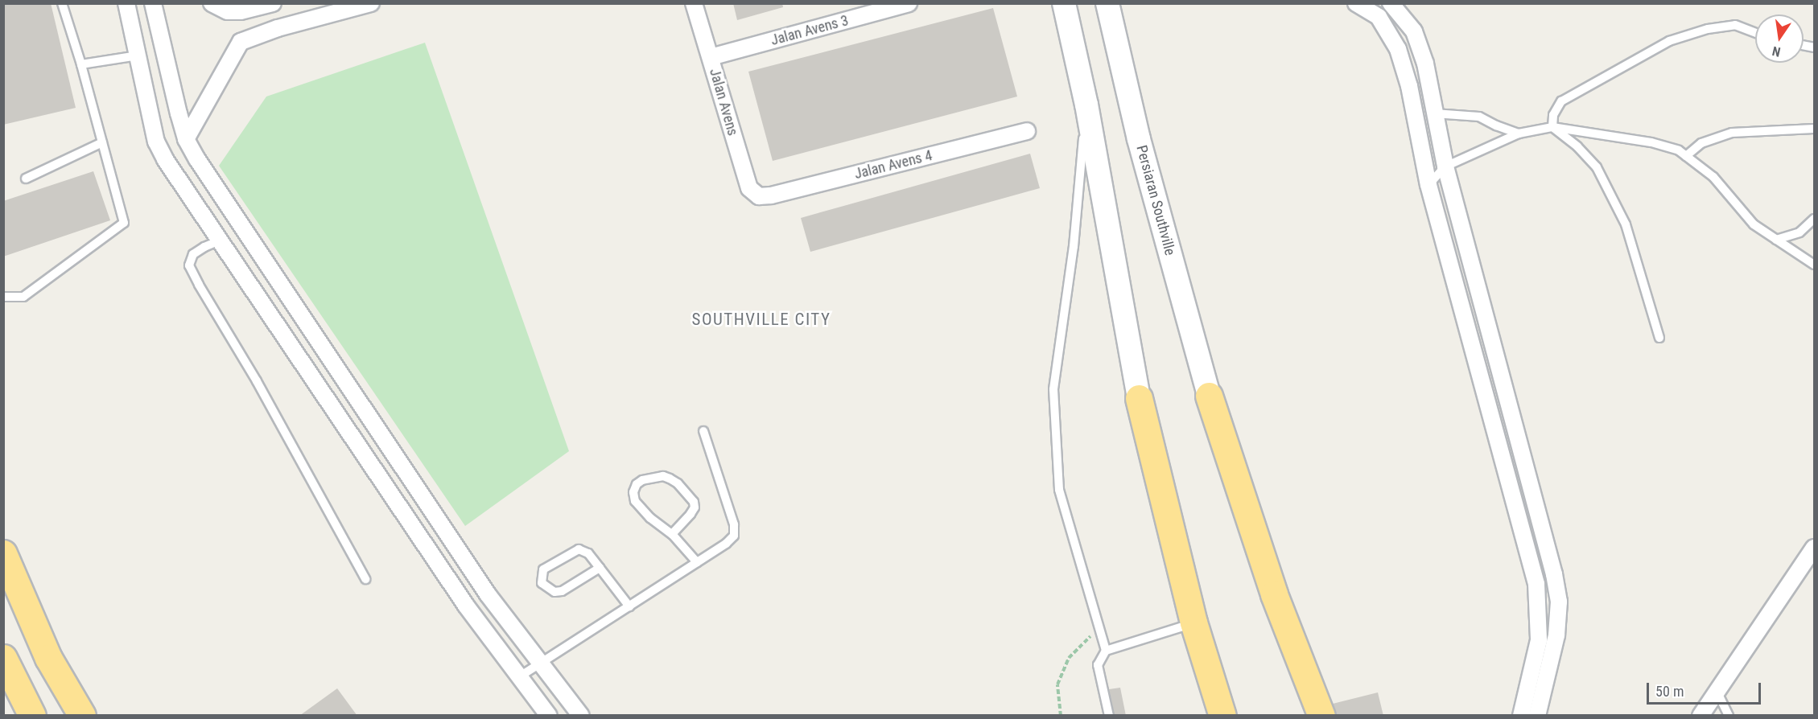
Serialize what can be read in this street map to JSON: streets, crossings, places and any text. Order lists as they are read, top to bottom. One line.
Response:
{"streets":{"main road":["Persiaran Southville"],"street":["Jalan Avens 3","Jalan Avens","Jalan Avens 4"]},"crossings":[["Jalan Avens 3","Jalan Avens"],["Jalan Avens","Jalan Avens 4"]],"districts":["SOUTHVILLE CITY"],"scale_bar":"50 m","north":"bottom"}
